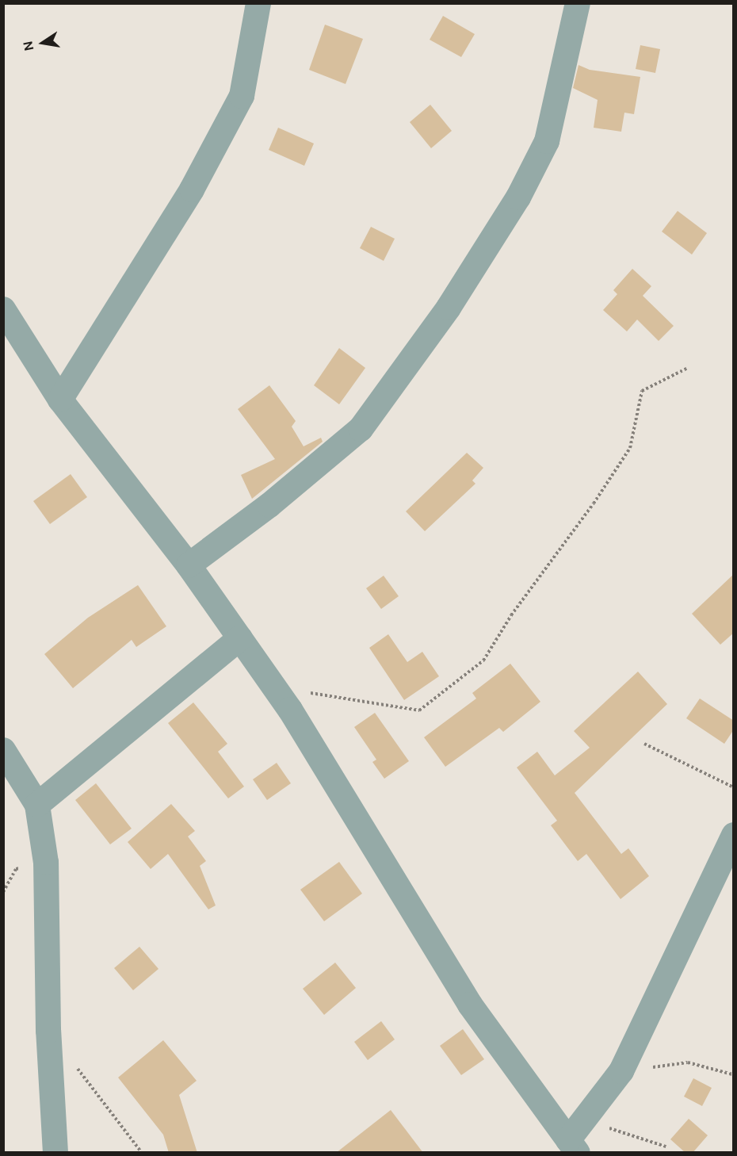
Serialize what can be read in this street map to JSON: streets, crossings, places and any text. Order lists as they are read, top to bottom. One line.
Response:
{"north":"left"}
